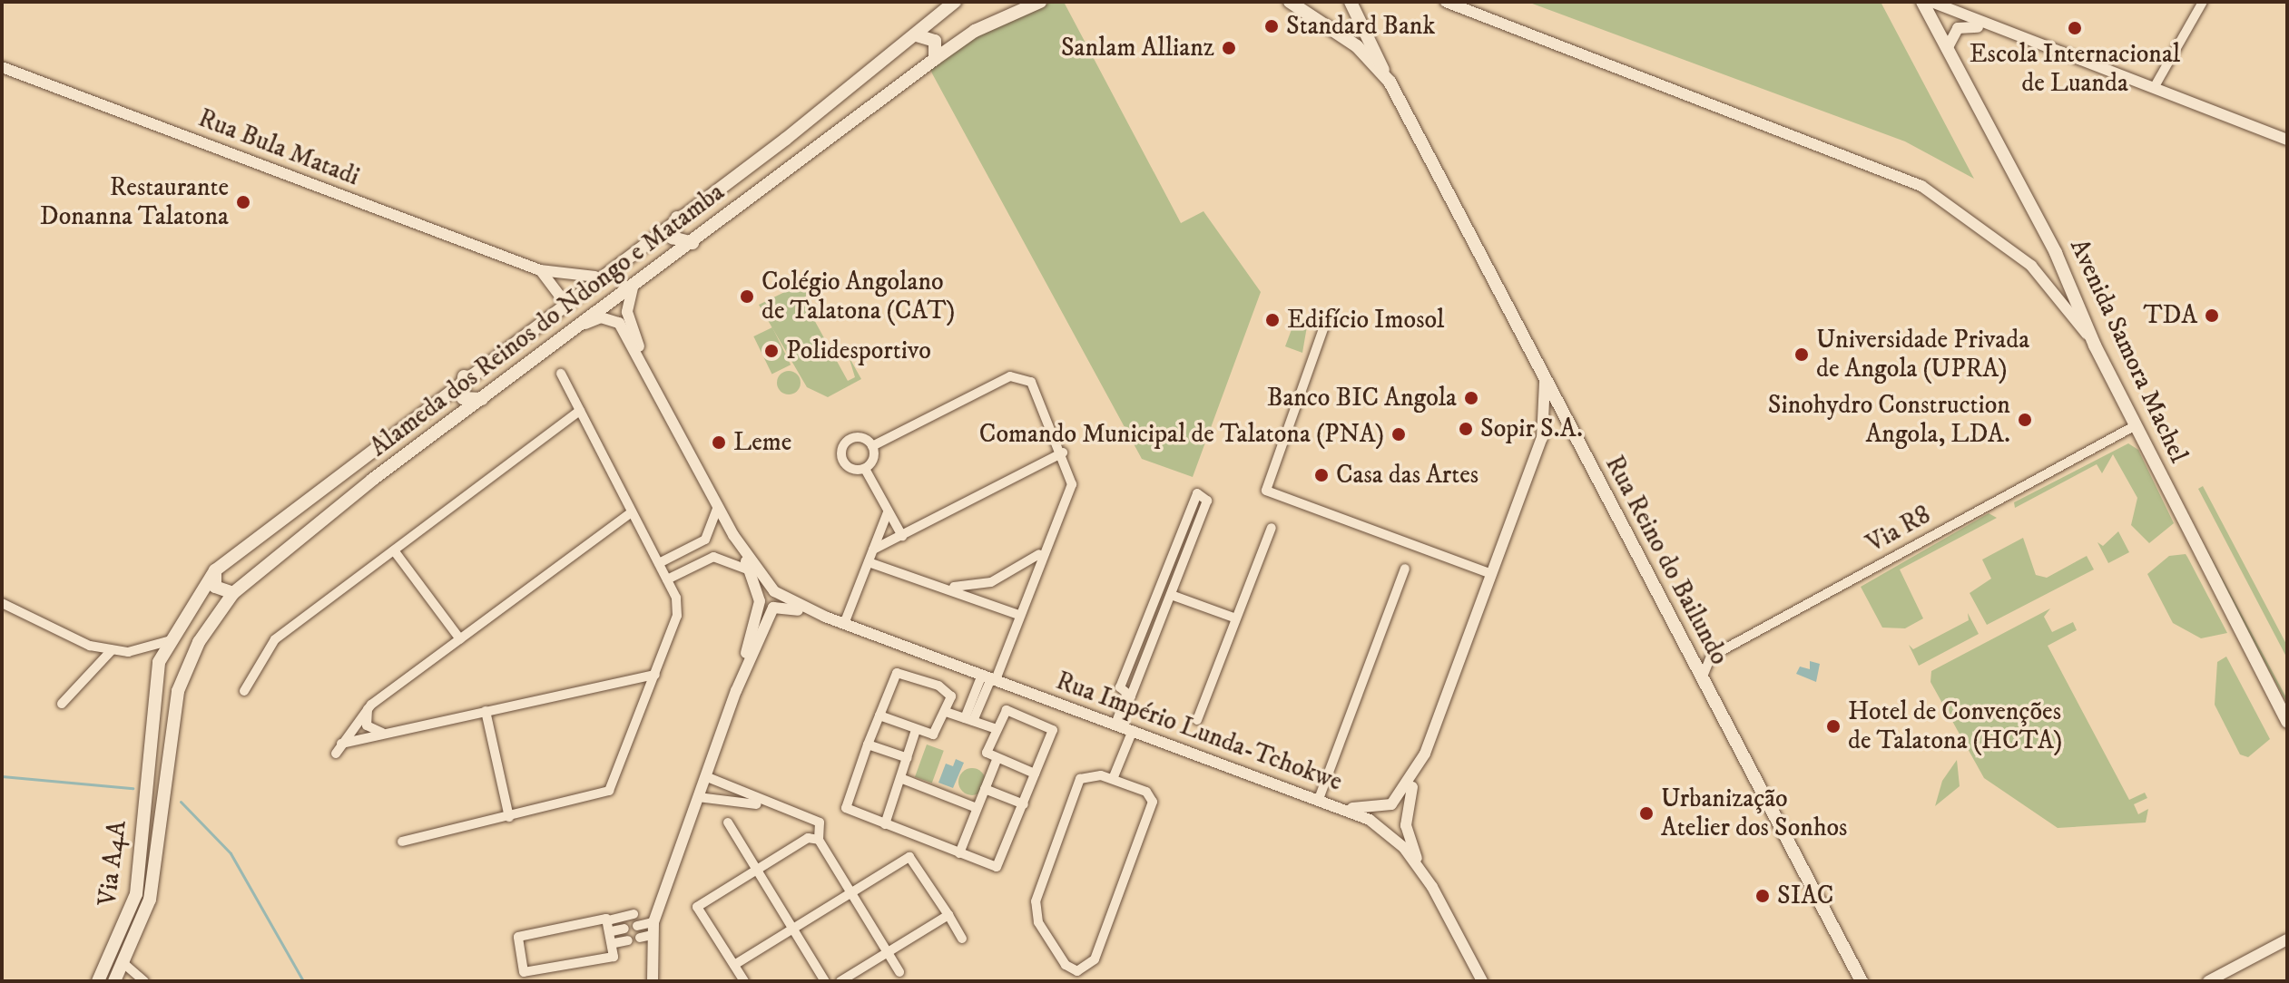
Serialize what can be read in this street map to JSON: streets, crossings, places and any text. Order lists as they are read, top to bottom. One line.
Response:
{"streets":{"main road":["Alameda dos Reinos do Ndongo e Matamba","Avenida Samora Machel","Rua Reino do Bailundo","Via A4A"],"street":["Rua Bula Matadi","Via R8","Rua Império Lunda-Tchokwe"]},"crossings":[["Rua Bula Matadi","Alameda dos Reinos do Ndongo e Matamba"],["Alameda dos Reinos do Ndongo e Matamba","Rua Império Lunda-Tchokwe"],["Alameda dos Reinos do Ndongo e Matamba","Via A4A"],["Avenida Samora Machel","Via R8"],["Via R8","Rua Reino do Bailundo"]],"places":["Standard Bank","Escola Internacional de Luanda","Sanlam Allianz","Restaurante Donanna Talatona","Colégio Angolano de Talatona (CAT)","TDA","Edifício Imosol","Polidesportivo","Universidade Privada de Angola (UPRA)","Banco BIC Angola","Sinohydro Construction Angola, LDA.","Sopir S.A.","Comando Municipal de Talatona (PNA)","Leme","Casa das Artes","Hotel de Convenções de Talatona (HCTA)","Urbanização Atelier dos Sonhos","SIAC"]}
